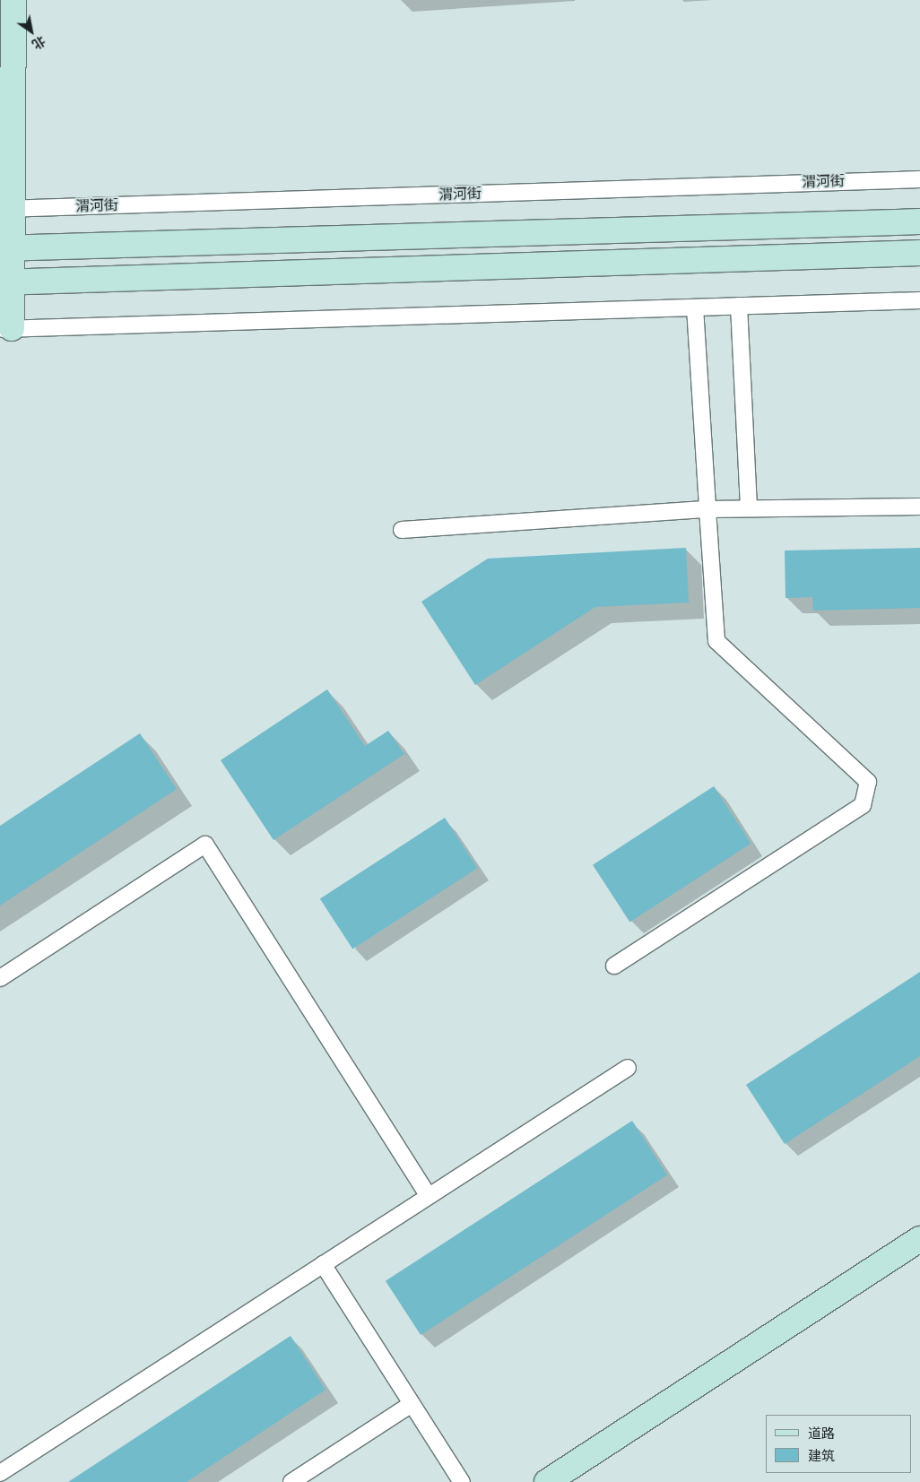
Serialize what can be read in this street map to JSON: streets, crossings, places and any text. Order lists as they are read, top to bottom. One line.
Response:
{"streets":{"lane":["渭河街"]},"legend":["道路","建筑"],"north":"bottom right"}
